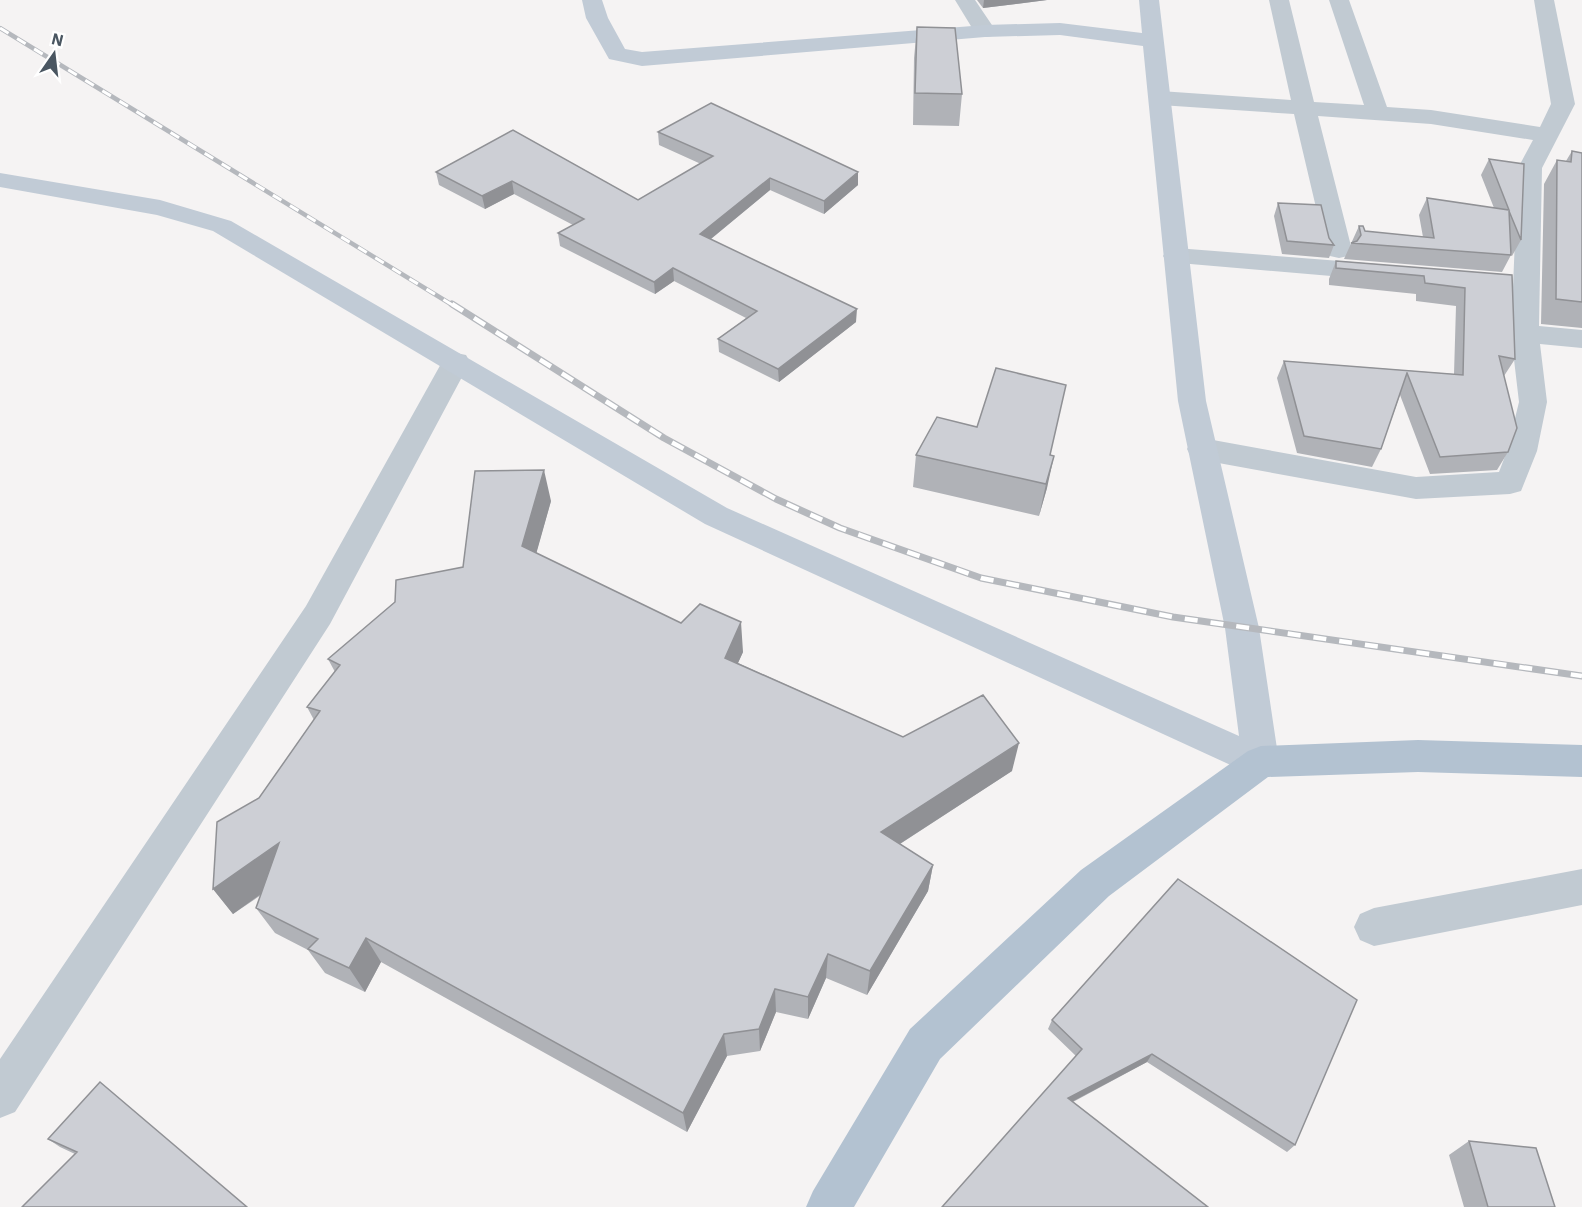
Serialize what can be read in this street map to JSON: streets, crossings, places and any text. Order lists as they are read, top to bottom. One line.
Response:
{"north":"top"}
